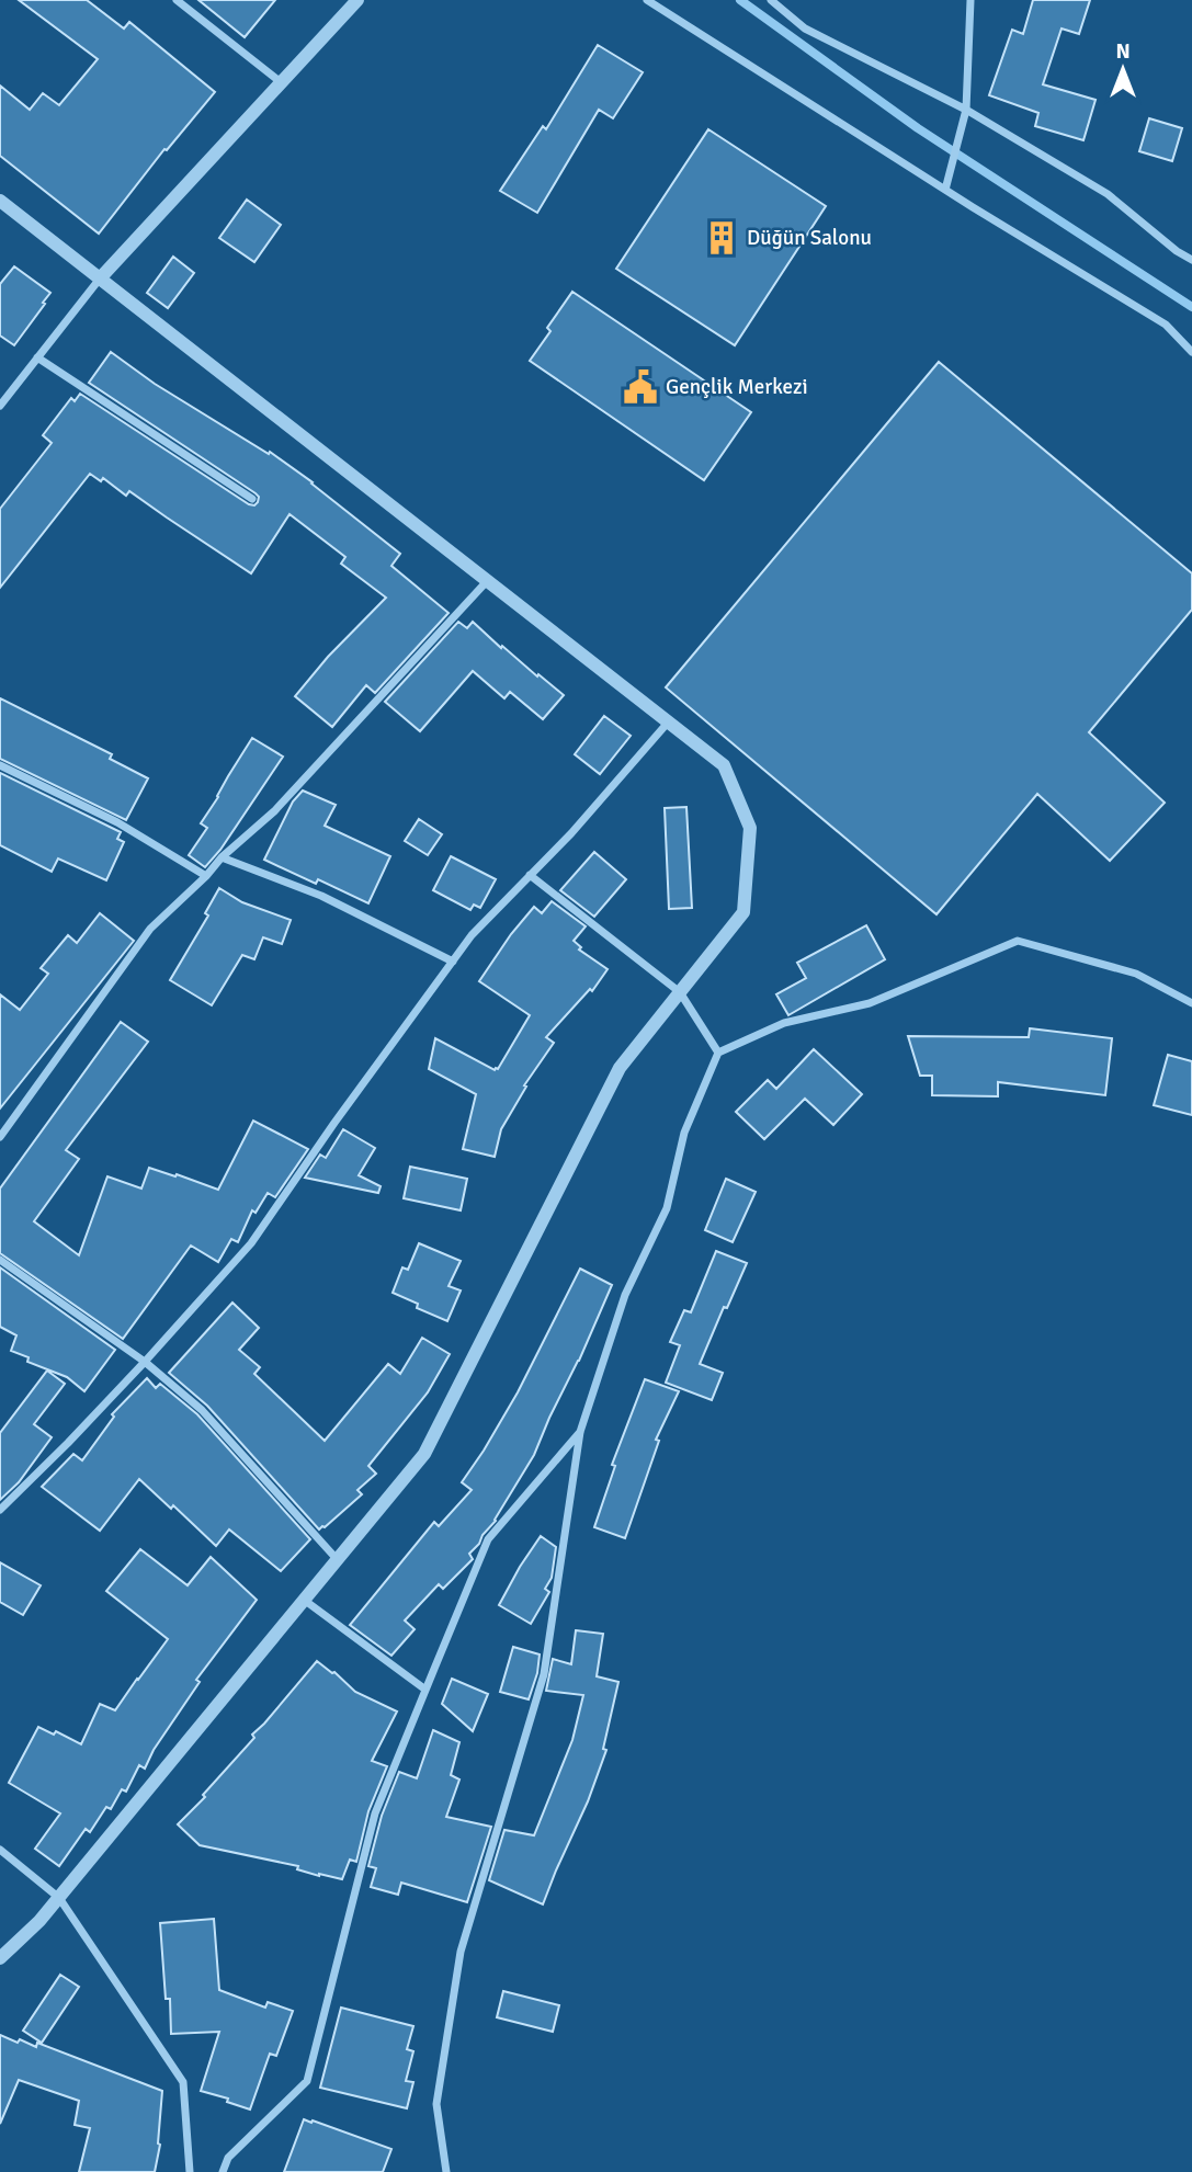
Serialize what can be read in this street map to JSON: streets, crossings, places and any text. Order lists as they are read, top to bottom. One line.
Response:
{"places":{"building":["Düğün Salonu"],"public building":["Gençlik Merkezi"]},"north":"top"}
